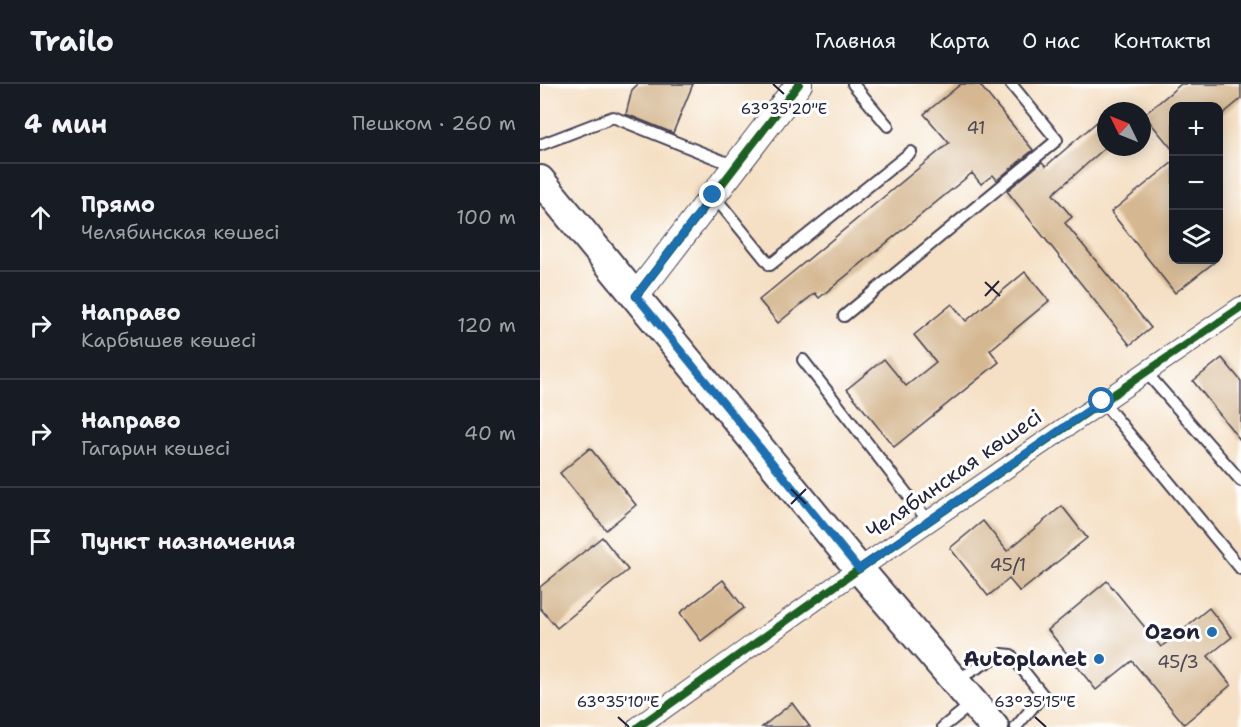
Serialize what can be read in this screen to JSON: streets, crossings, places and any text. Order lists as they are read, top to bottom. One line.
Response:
{"streets":{"street":["Челябинская көшесі"]},"places":["Ozon","Autoplanet"],"house_numbers":["41","45/1","45/3"],"north":"top left","page":{"header":"Trailo","nav":["Главная","Карта","О нас","Контакты"],"heading":["4 мин","Пешком · 260 m"],"map_buttons":["+","−"],"list":[["Прямо","Челябинская көшесі","100 m"],["Направо","Карбышев көшесі","120 m"],["Направо","Гагарин көшесі","40 m"],"Пункт назначения"]},"coordinates":["63°35'20\"E","63°35'10\"E","63°35'15\"E"]}
